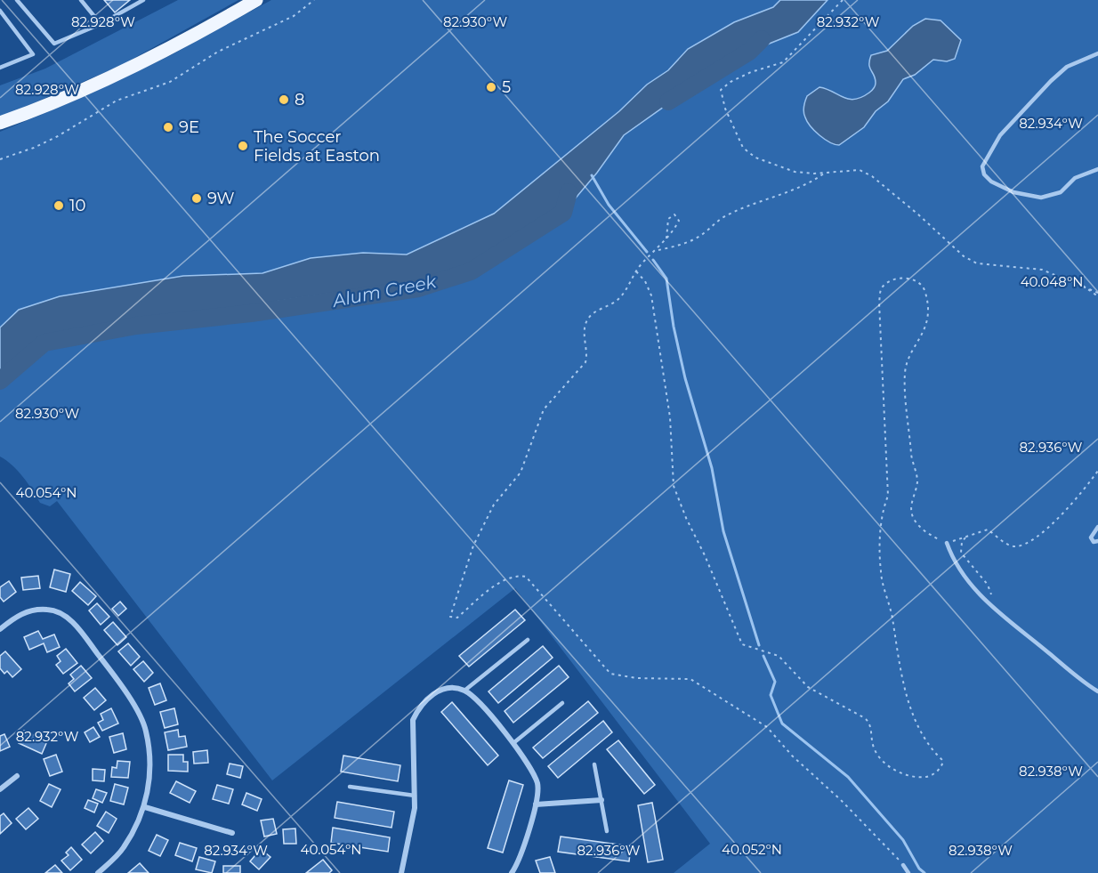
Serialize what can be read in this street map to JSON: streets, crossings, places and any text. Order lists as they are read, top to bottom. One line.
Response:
{"water":["Alum Creek"],"places":["5","8","9E","The Soccer Fields at Easton","9W","10"],"coordinates":["82.928°W","82.930°W","82.932°W","82.934°W","40.048°N","82.936°W","40.054°N","82.938°W","40.052°N"]}
